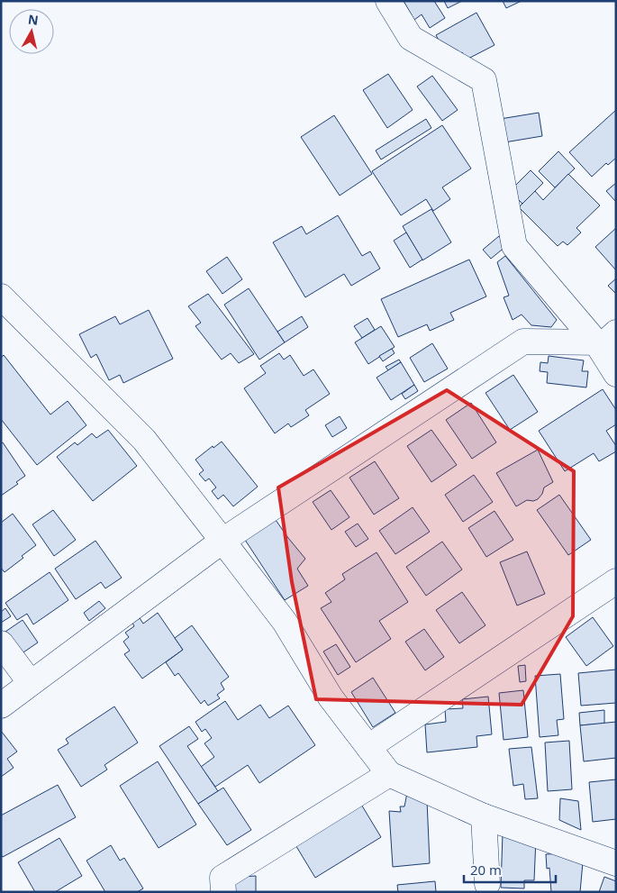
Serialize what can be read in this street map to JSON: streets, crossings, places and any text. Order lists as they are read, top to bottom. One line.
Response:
{"scale_bar":"20 m","north":"top"}
